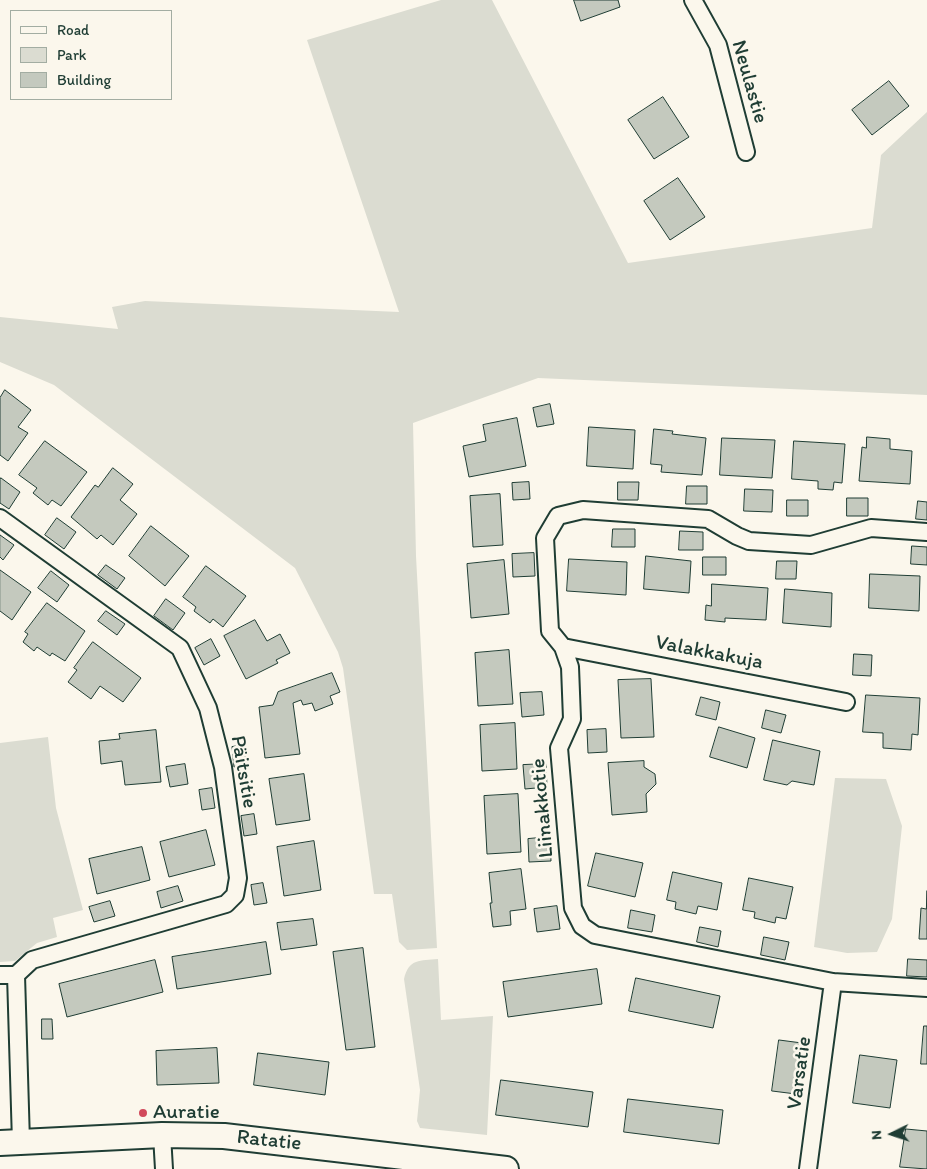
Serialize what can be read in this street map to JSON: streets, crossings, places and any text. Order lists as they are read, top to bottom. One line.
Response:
{"streets":{"street":["Neulastie","Valakkakuja","Päitsitie","Liinakkotie","Varsatie","Ratatie"]},"crossings":[["Valakkakuja","Liinakkotie"],["Liinakkotie","Varsatie"]],"places":["Auratie"],"legend":["Road","Park","Building"],"north":"left"}
